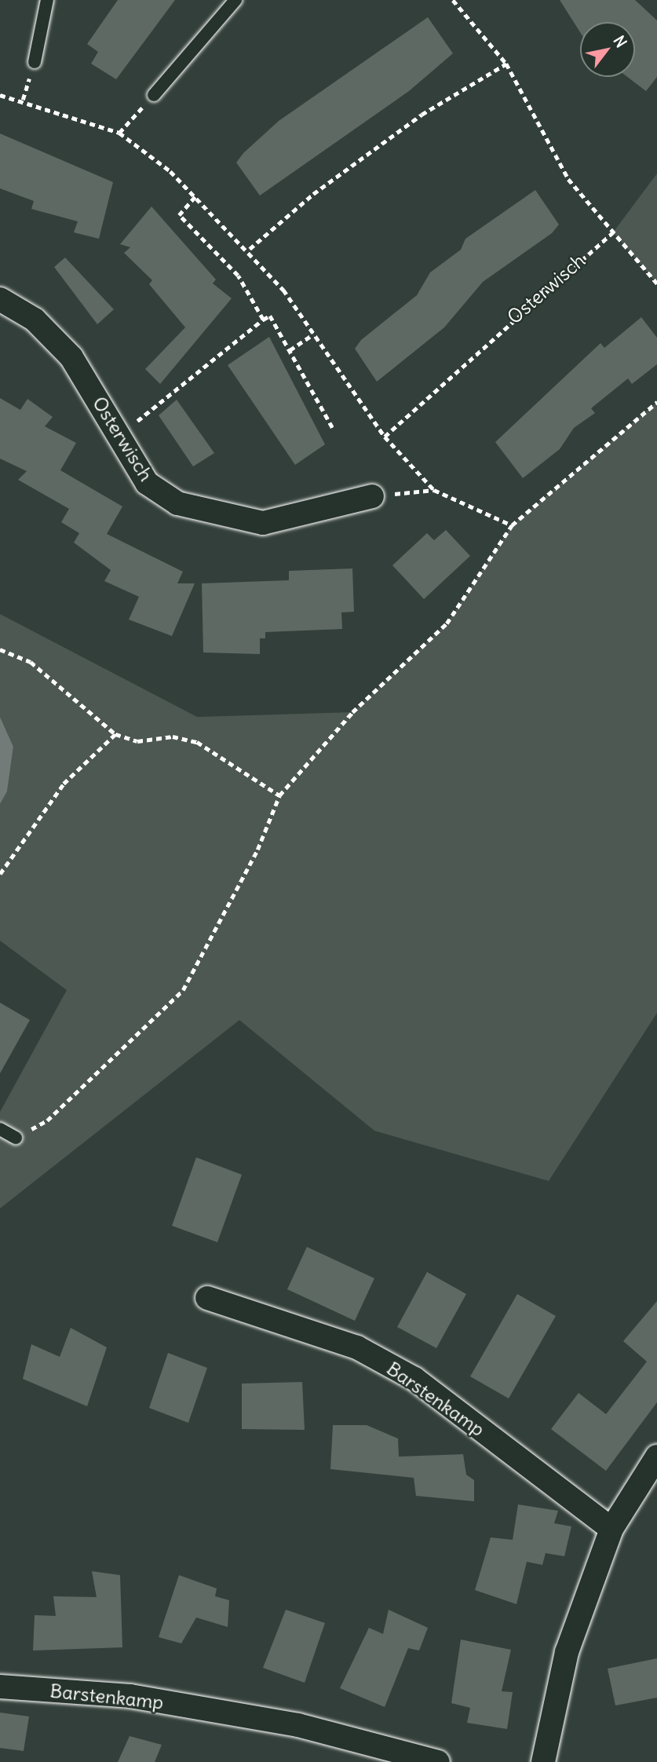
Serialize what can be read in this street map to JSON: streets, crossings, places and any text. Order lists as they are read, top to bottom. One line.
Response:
{"streets":{"street":["Osterwisch","Barstenkamp"]},"north":"top right"}
